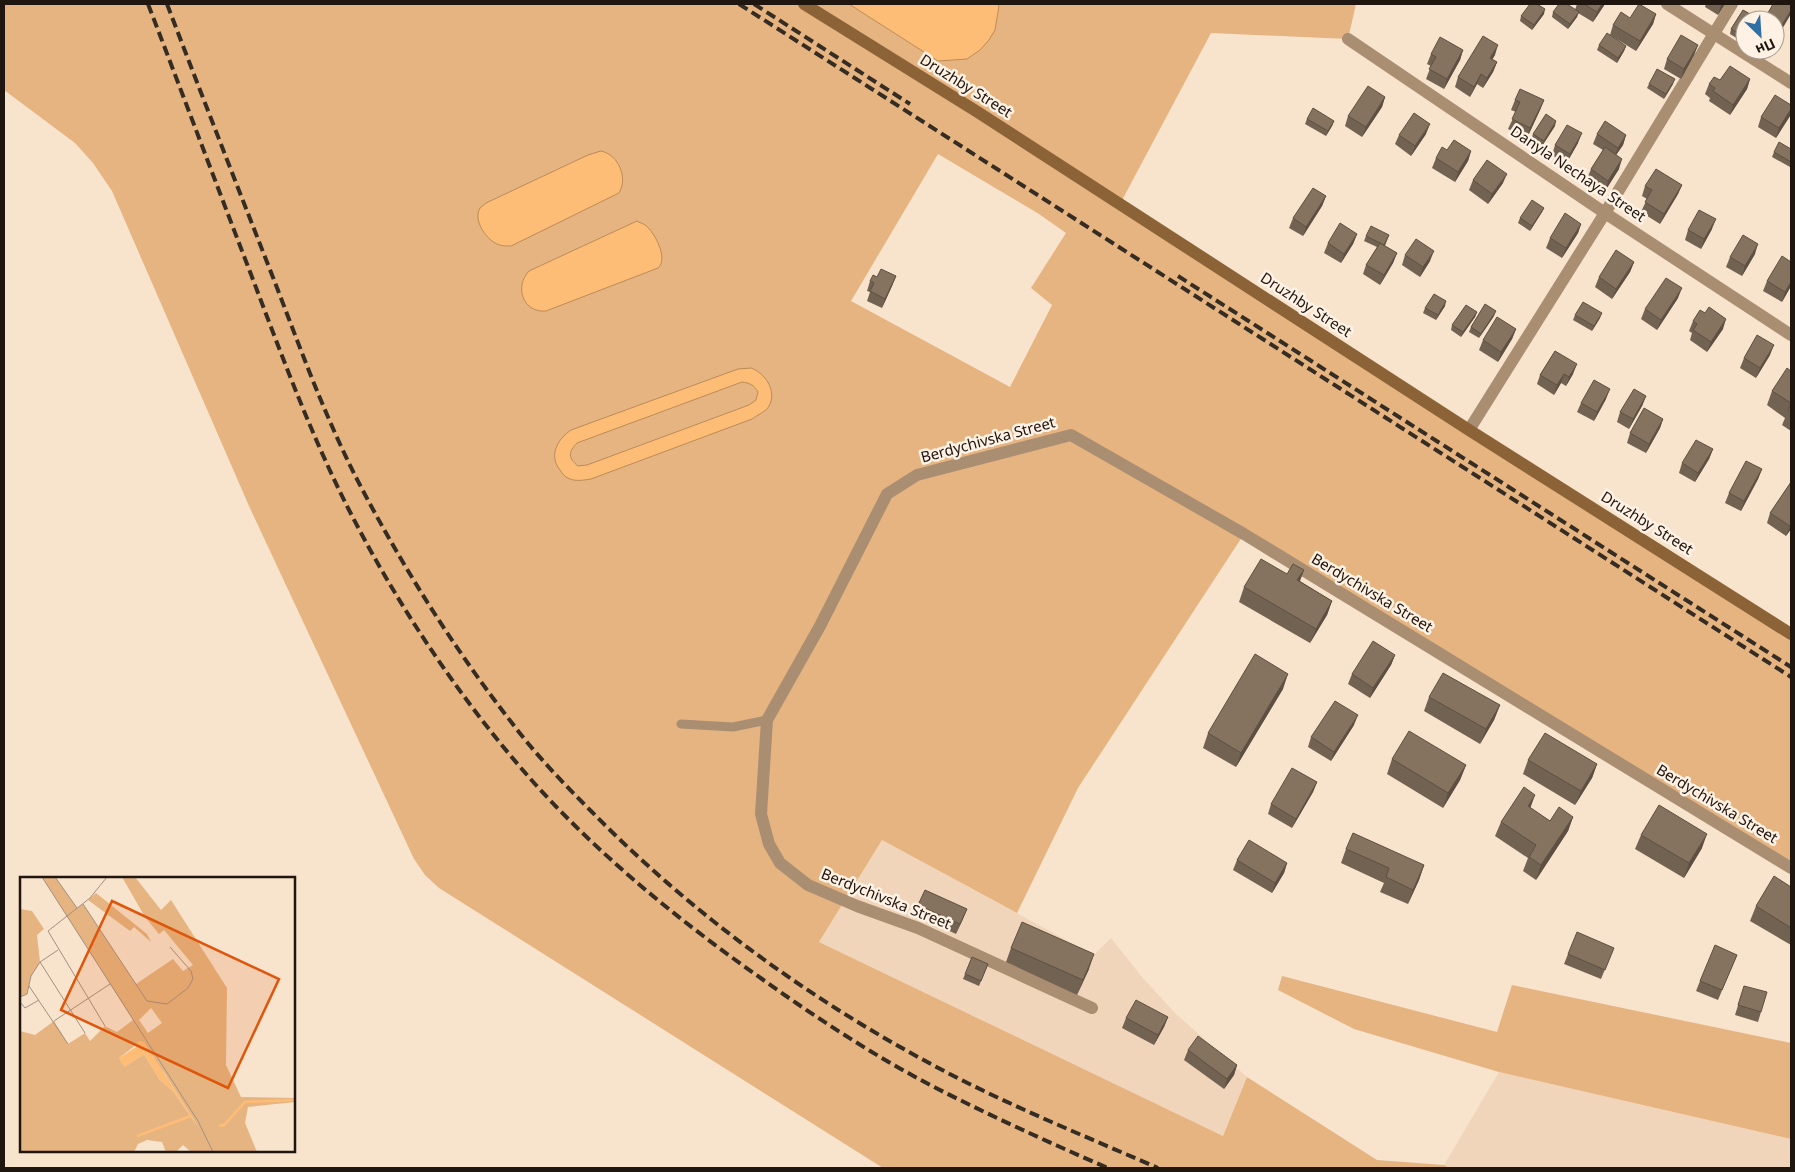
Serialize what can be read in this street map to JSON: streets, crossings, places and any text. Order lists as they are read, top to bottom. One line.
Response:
{"streets":{"street":["Druzhby Street","Danyla Nechaya Street","Berdychivska Street"]},"north":"bottom right"}
